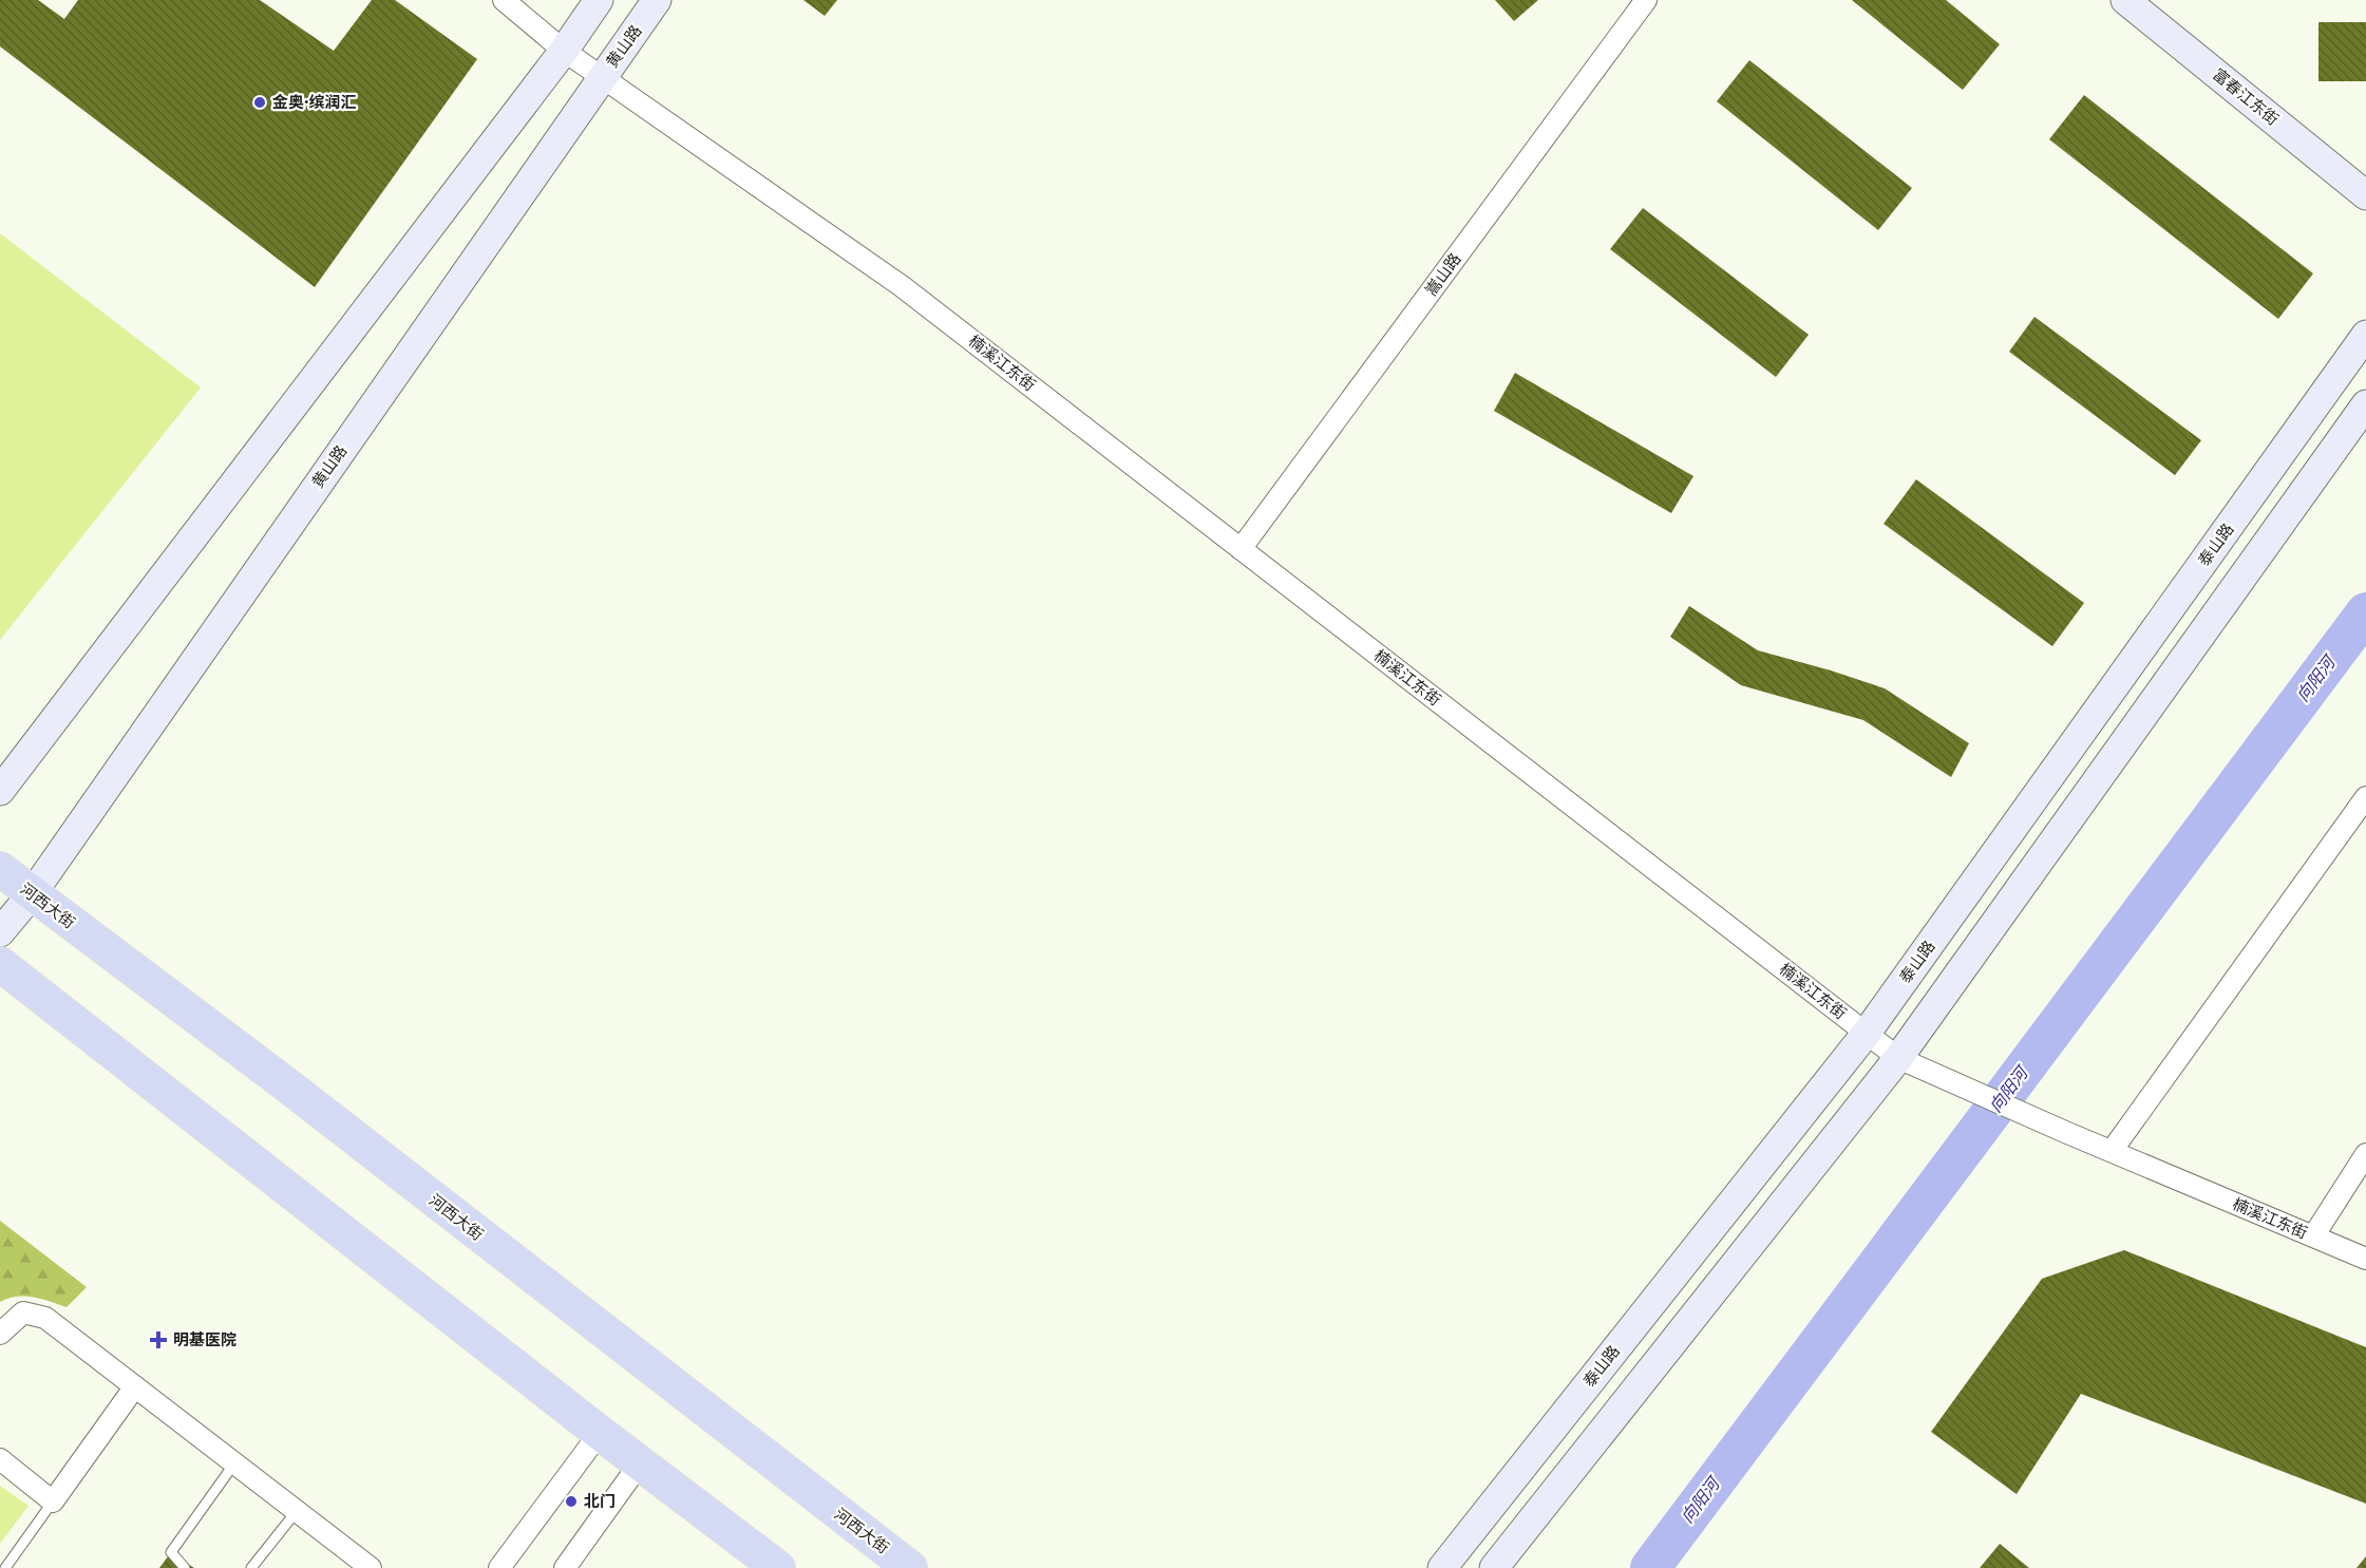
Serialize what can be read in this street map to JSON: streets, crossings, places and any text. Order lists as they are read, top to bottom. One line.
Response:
{"streets":{"main road":["河西大街"],"street":["黄山路","富春江东街","嵩山路","楠溪江东街","泰山路"]},"crossings":[["黄山路","楠溪江东街"],["黄山路","河西大街"],["嵩山路","楠溪江东街"],["楠溪江东街","泰山路"]],"water":["向阳河"],"places":{"other":["金奥·缤润汇","北门"],"health":["明基医院"]}}
